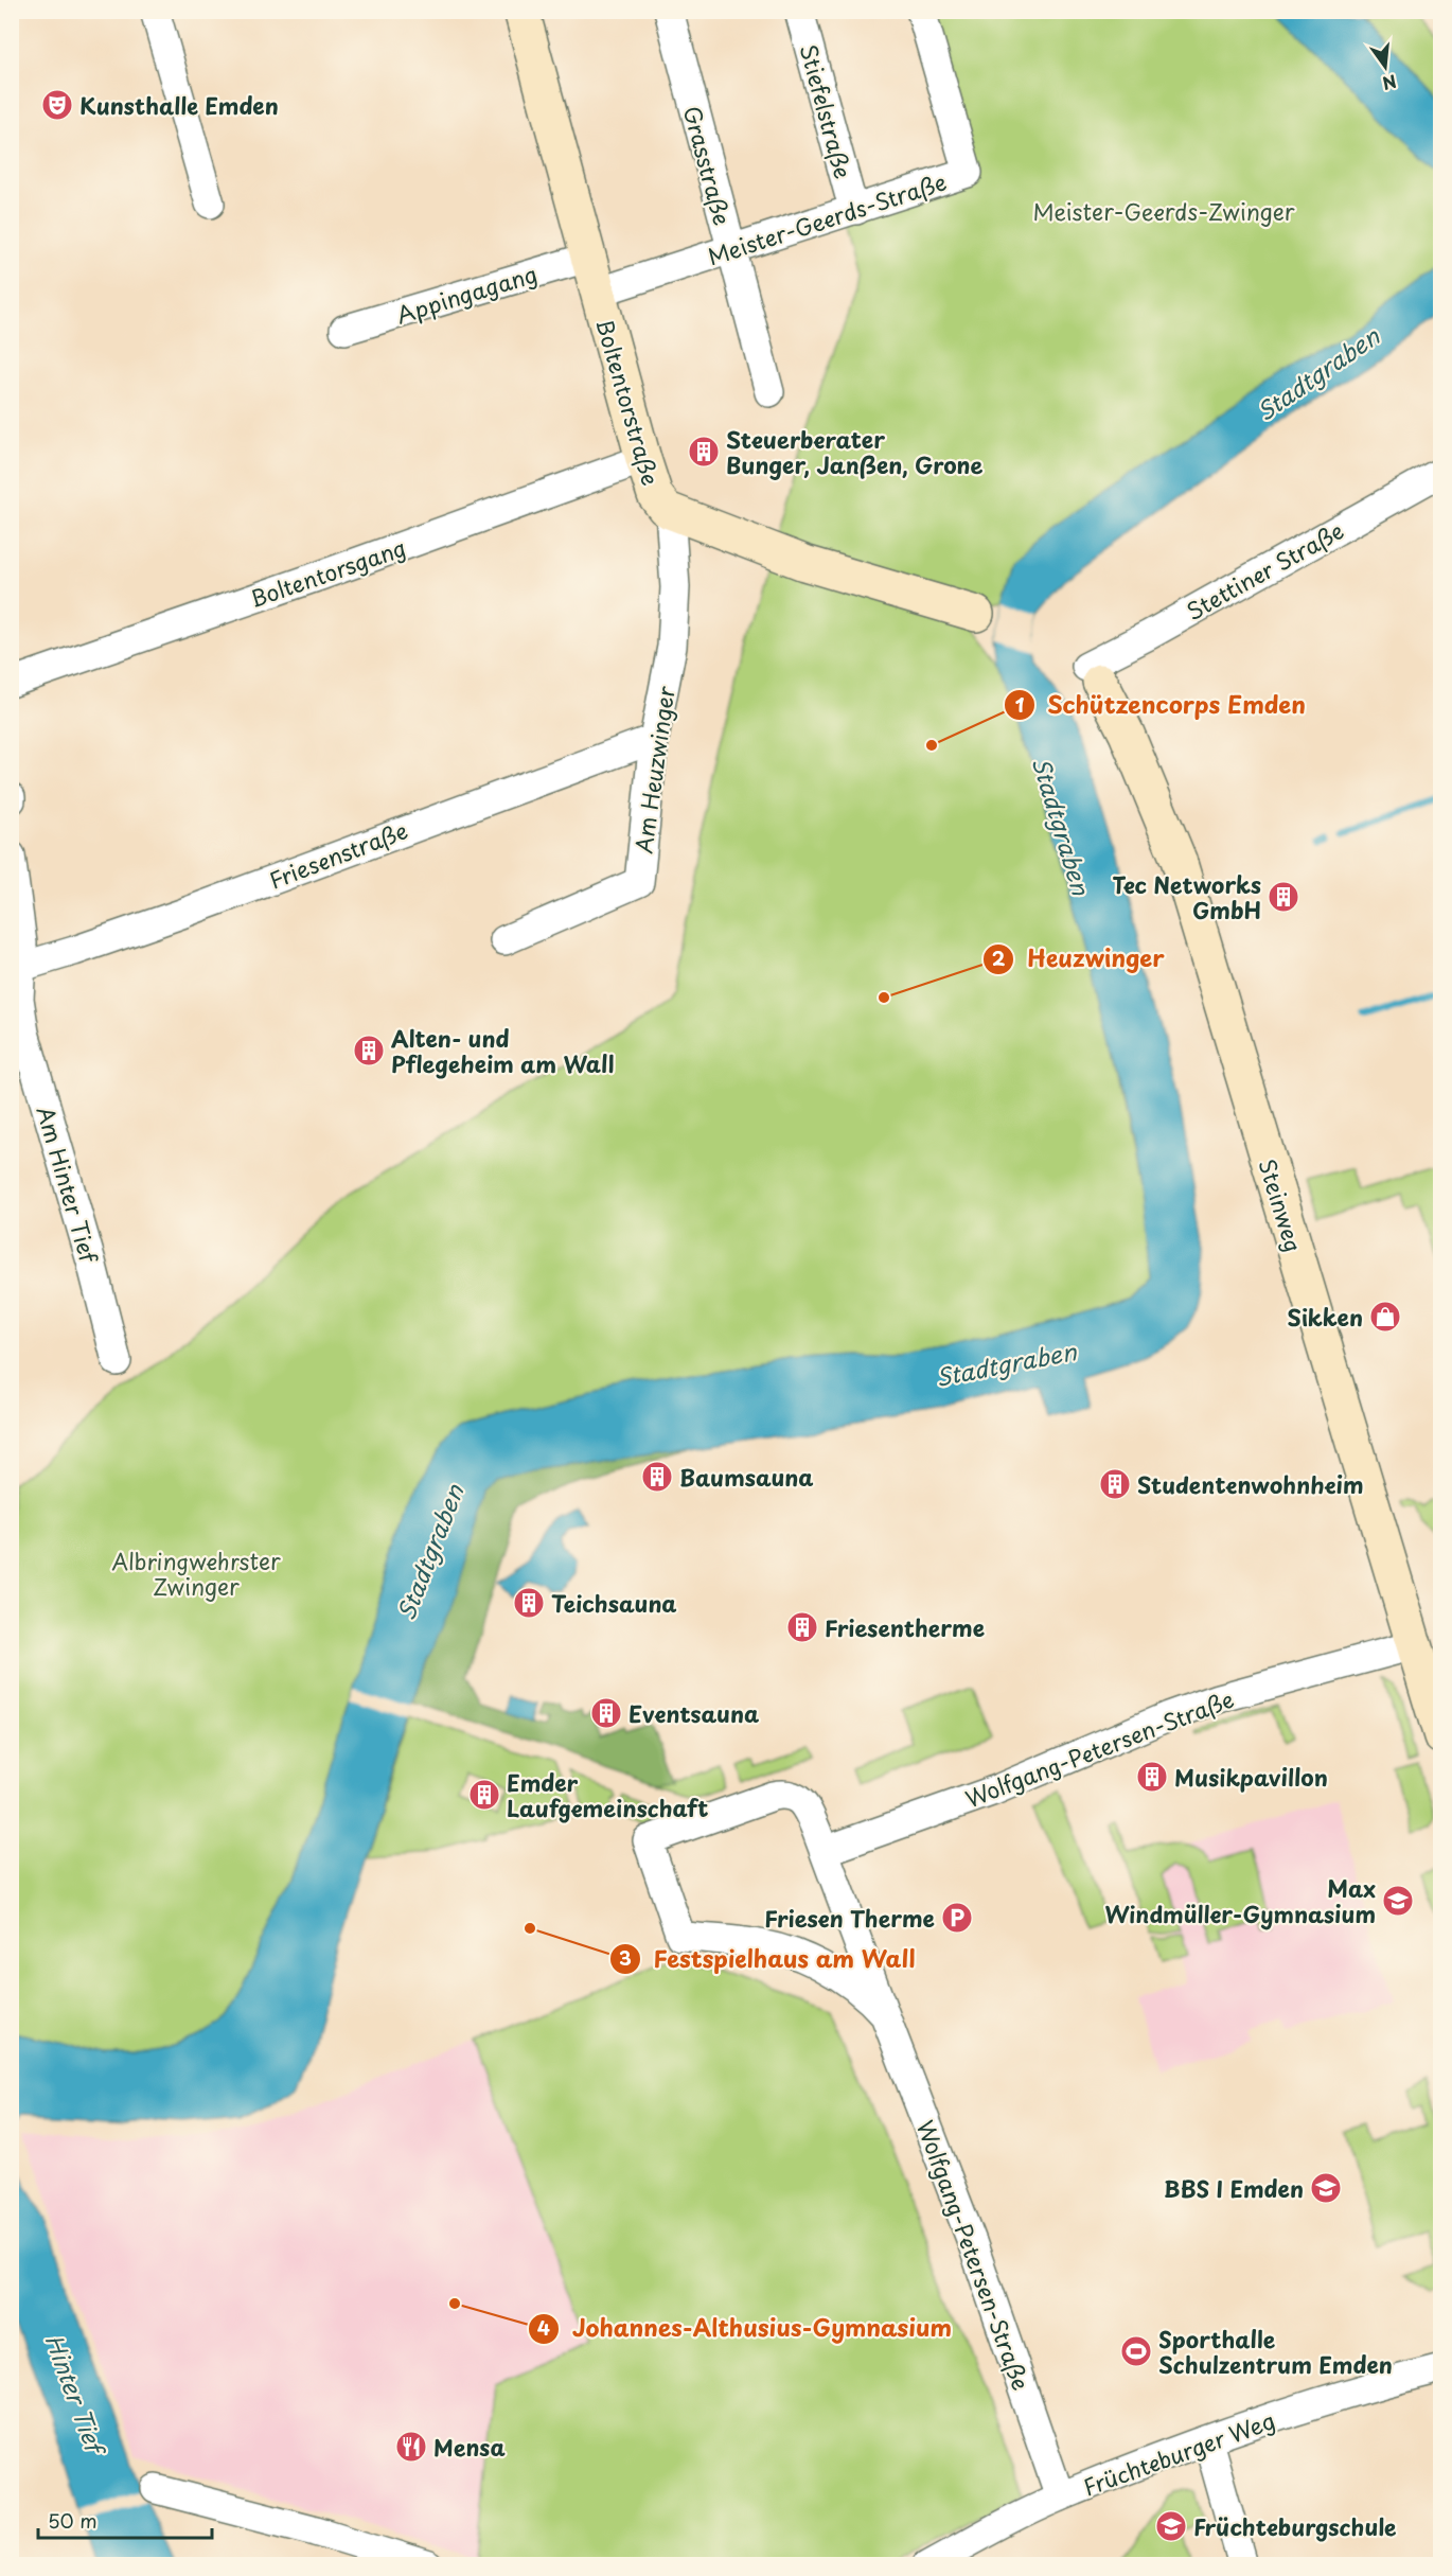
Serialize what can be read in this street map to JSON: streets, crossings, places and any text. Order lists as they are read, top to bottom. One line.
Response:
{"streets":{"street":["Stiefelstraße","Grasstraße","Meister-Geerds-Straße","Appingagang","Boltentorstraße","Stettiner Straße","Boltentorsgang","Am Heuzwinger","Friesenstraße","Am Hinter Tief","Steinweg","Wolfgang-Petersen-Straße","Früchteburger Weg"]},"crossings":[["Stiefelstraße","Meister-Geerds-Straße"],["Grasstraße","Meister-Geerds-Straße"],["Meister-Geerds-Straße","Boltentorstraße"],["Appingagang","Boltentorstraße"],["Boltentorstraße","Boltentorsgang"],["Boltentorstraße","Am Heuzwinger"],["Stettiner Straße","Steinweg"],["Am Heuzwinger","Friesenstraße"],["Friesenstraße","Am Hinter Tief"],["Steinweg","Wolfgang-Petersen-Straße"],["Wolfgang-Petersen-Straße","Früchteburger Weg"]],"water":["Stadtgraben","Hinter Tief"],"parks":["Meister-Geerds-Zwinger","Albringwehrster Zwinger"],"places":{"theatre":["Kunsthalle Emden"],"building":["Steuerberater Bunger, Janßen, Grone","Tec Networks GmbH","Alten- und Pflegeheim am Wall","Baumsauna","Studentenwohnheim","Teichsauna","Friesentherme","Eventsauna","Musikpavillon","Emder Laufgemeinschaft"],"other":["Schützencorps Emden","Heuzwinger","Festspielhaus am Wall","Johannes-Althusius-Gymnasium"],"shop":["Sikken"],"school or university":["Max Windmüller-Gymnasium","BBS I Emden","Früchteburgschule"],"parking":["Friesen Therme"],"sports":["Sporthalle Schulzentrum Emden"],"restaurant":["Mensa"]},"scale_bar":"50 m","north":"bottom"}
